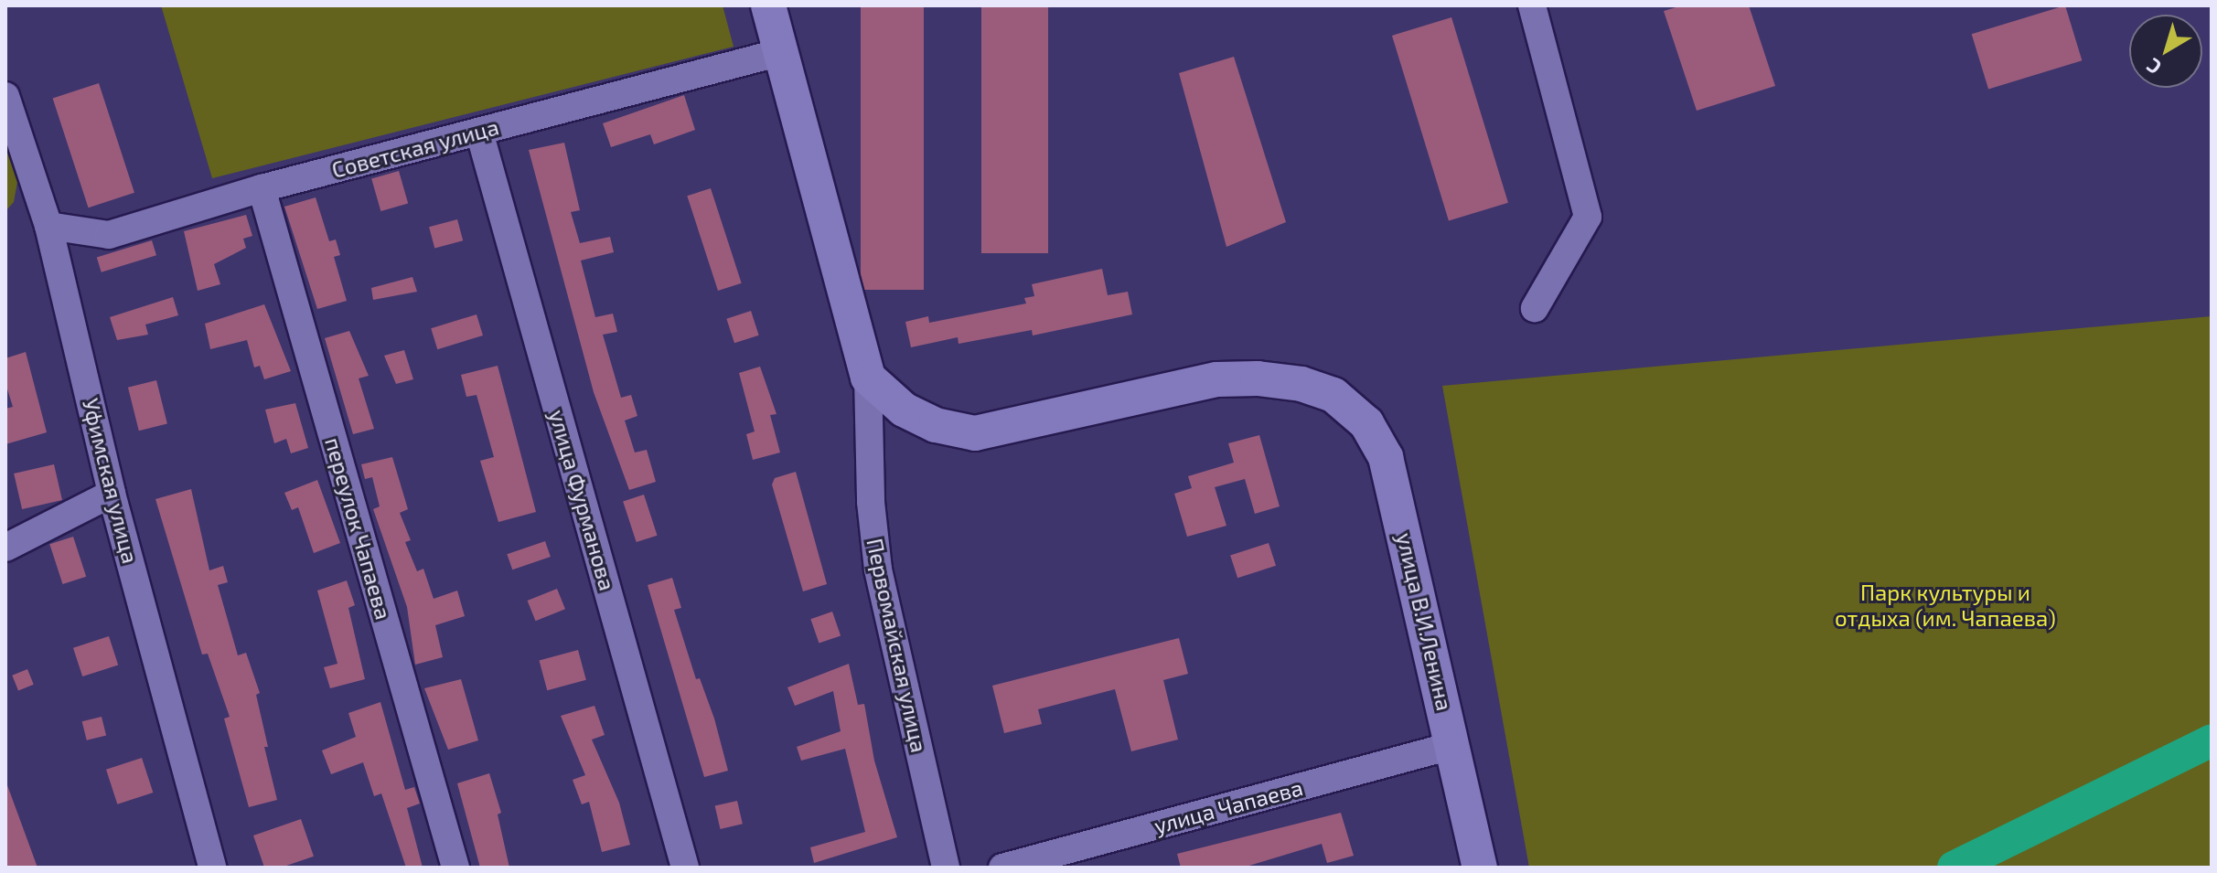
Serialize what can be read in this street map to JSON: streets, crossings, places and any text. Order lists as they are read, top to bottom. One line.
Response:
{"streets":{"main road":["улица В.И.Ленина","Первомайская улица"],"street":["Советская улица","Уфимская улица","улица Фурманова","переулок Чапаева","улица Чапаева"]},"crossings":[["Советская улица","Уфимская улица"],["Советская улица","улица Фурманова"],["Советская улица","переулок Чапаева"],["Советская улица","Первомайская улица"],["улица В.И.Ленина","Первомайская улица"],["улица В.И.Ленина","улица Чапаева"]],"parks":["Парк культуры и отдыха (им. Чапаева)"],"north":"bottom left"}
